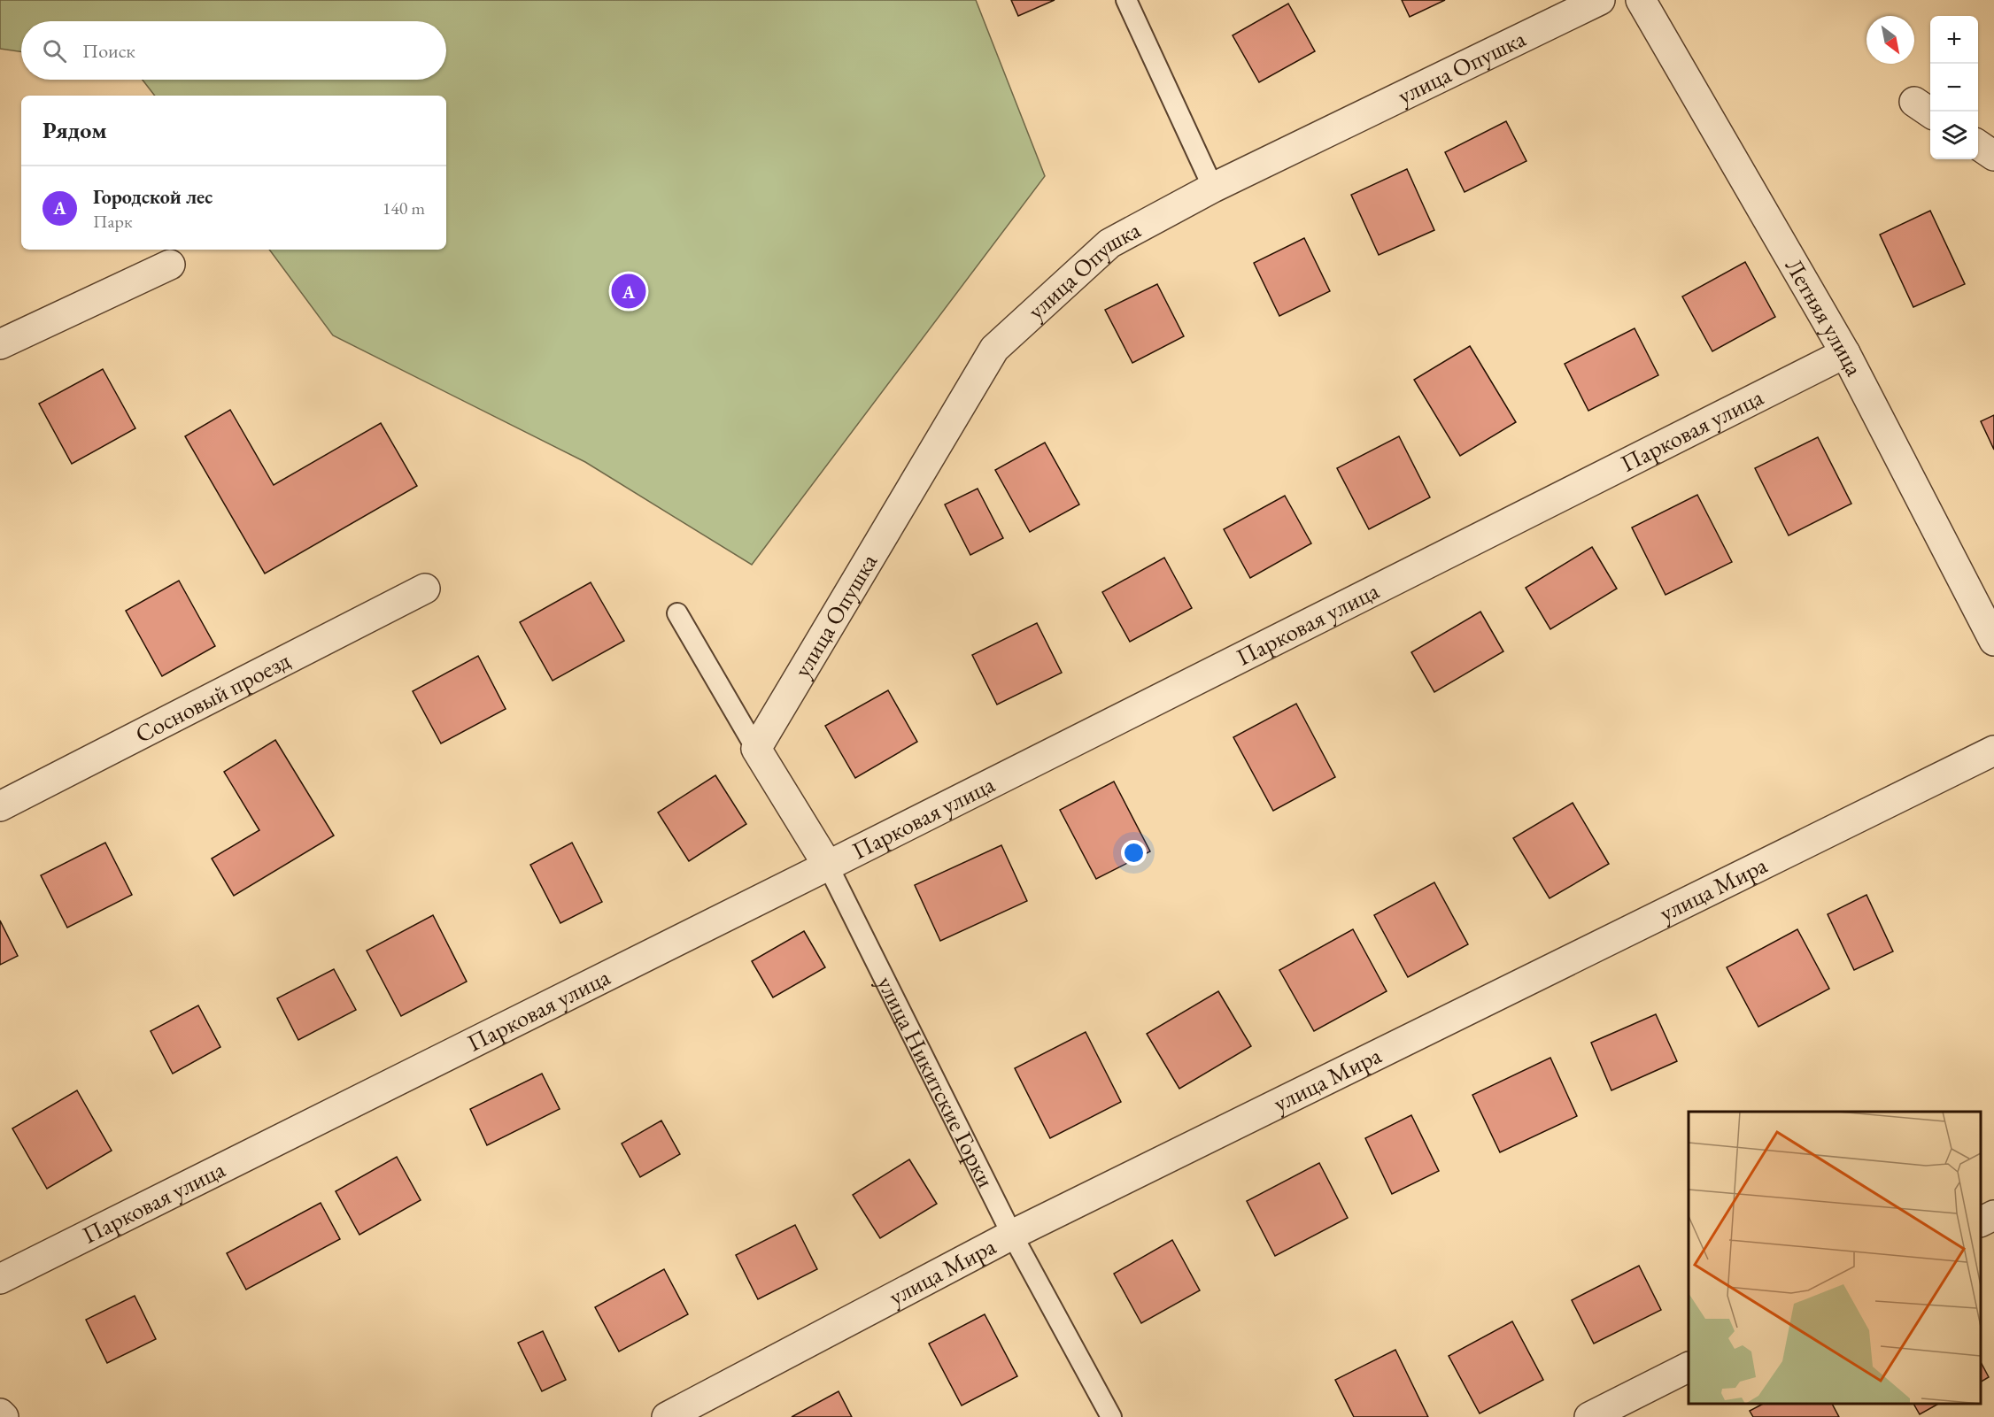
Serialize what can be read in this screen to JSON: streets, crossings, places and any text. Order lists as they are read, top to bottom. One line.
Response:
{"streets":{"street":["улица Опушка","Летняя улица","Парковая улица","Сосновый проезд","улица Мира","улица Никитские Горки"]},"crossings":[["улица Опушка","улица Никитские Горки"],["Летняя улица","Парковая улица"],["Парковая улица","улица Никитские Горки"],["улица Мира","улица Никитские Горки"]],"north":"bottom right","page":{"map_buttons":["+","−"],"search":"Поиск","heading":"Рядом","list":[{"mark":"A","name":"Городской лес","note":"Парк","value":"140 m"}],"pins":"A"}}
